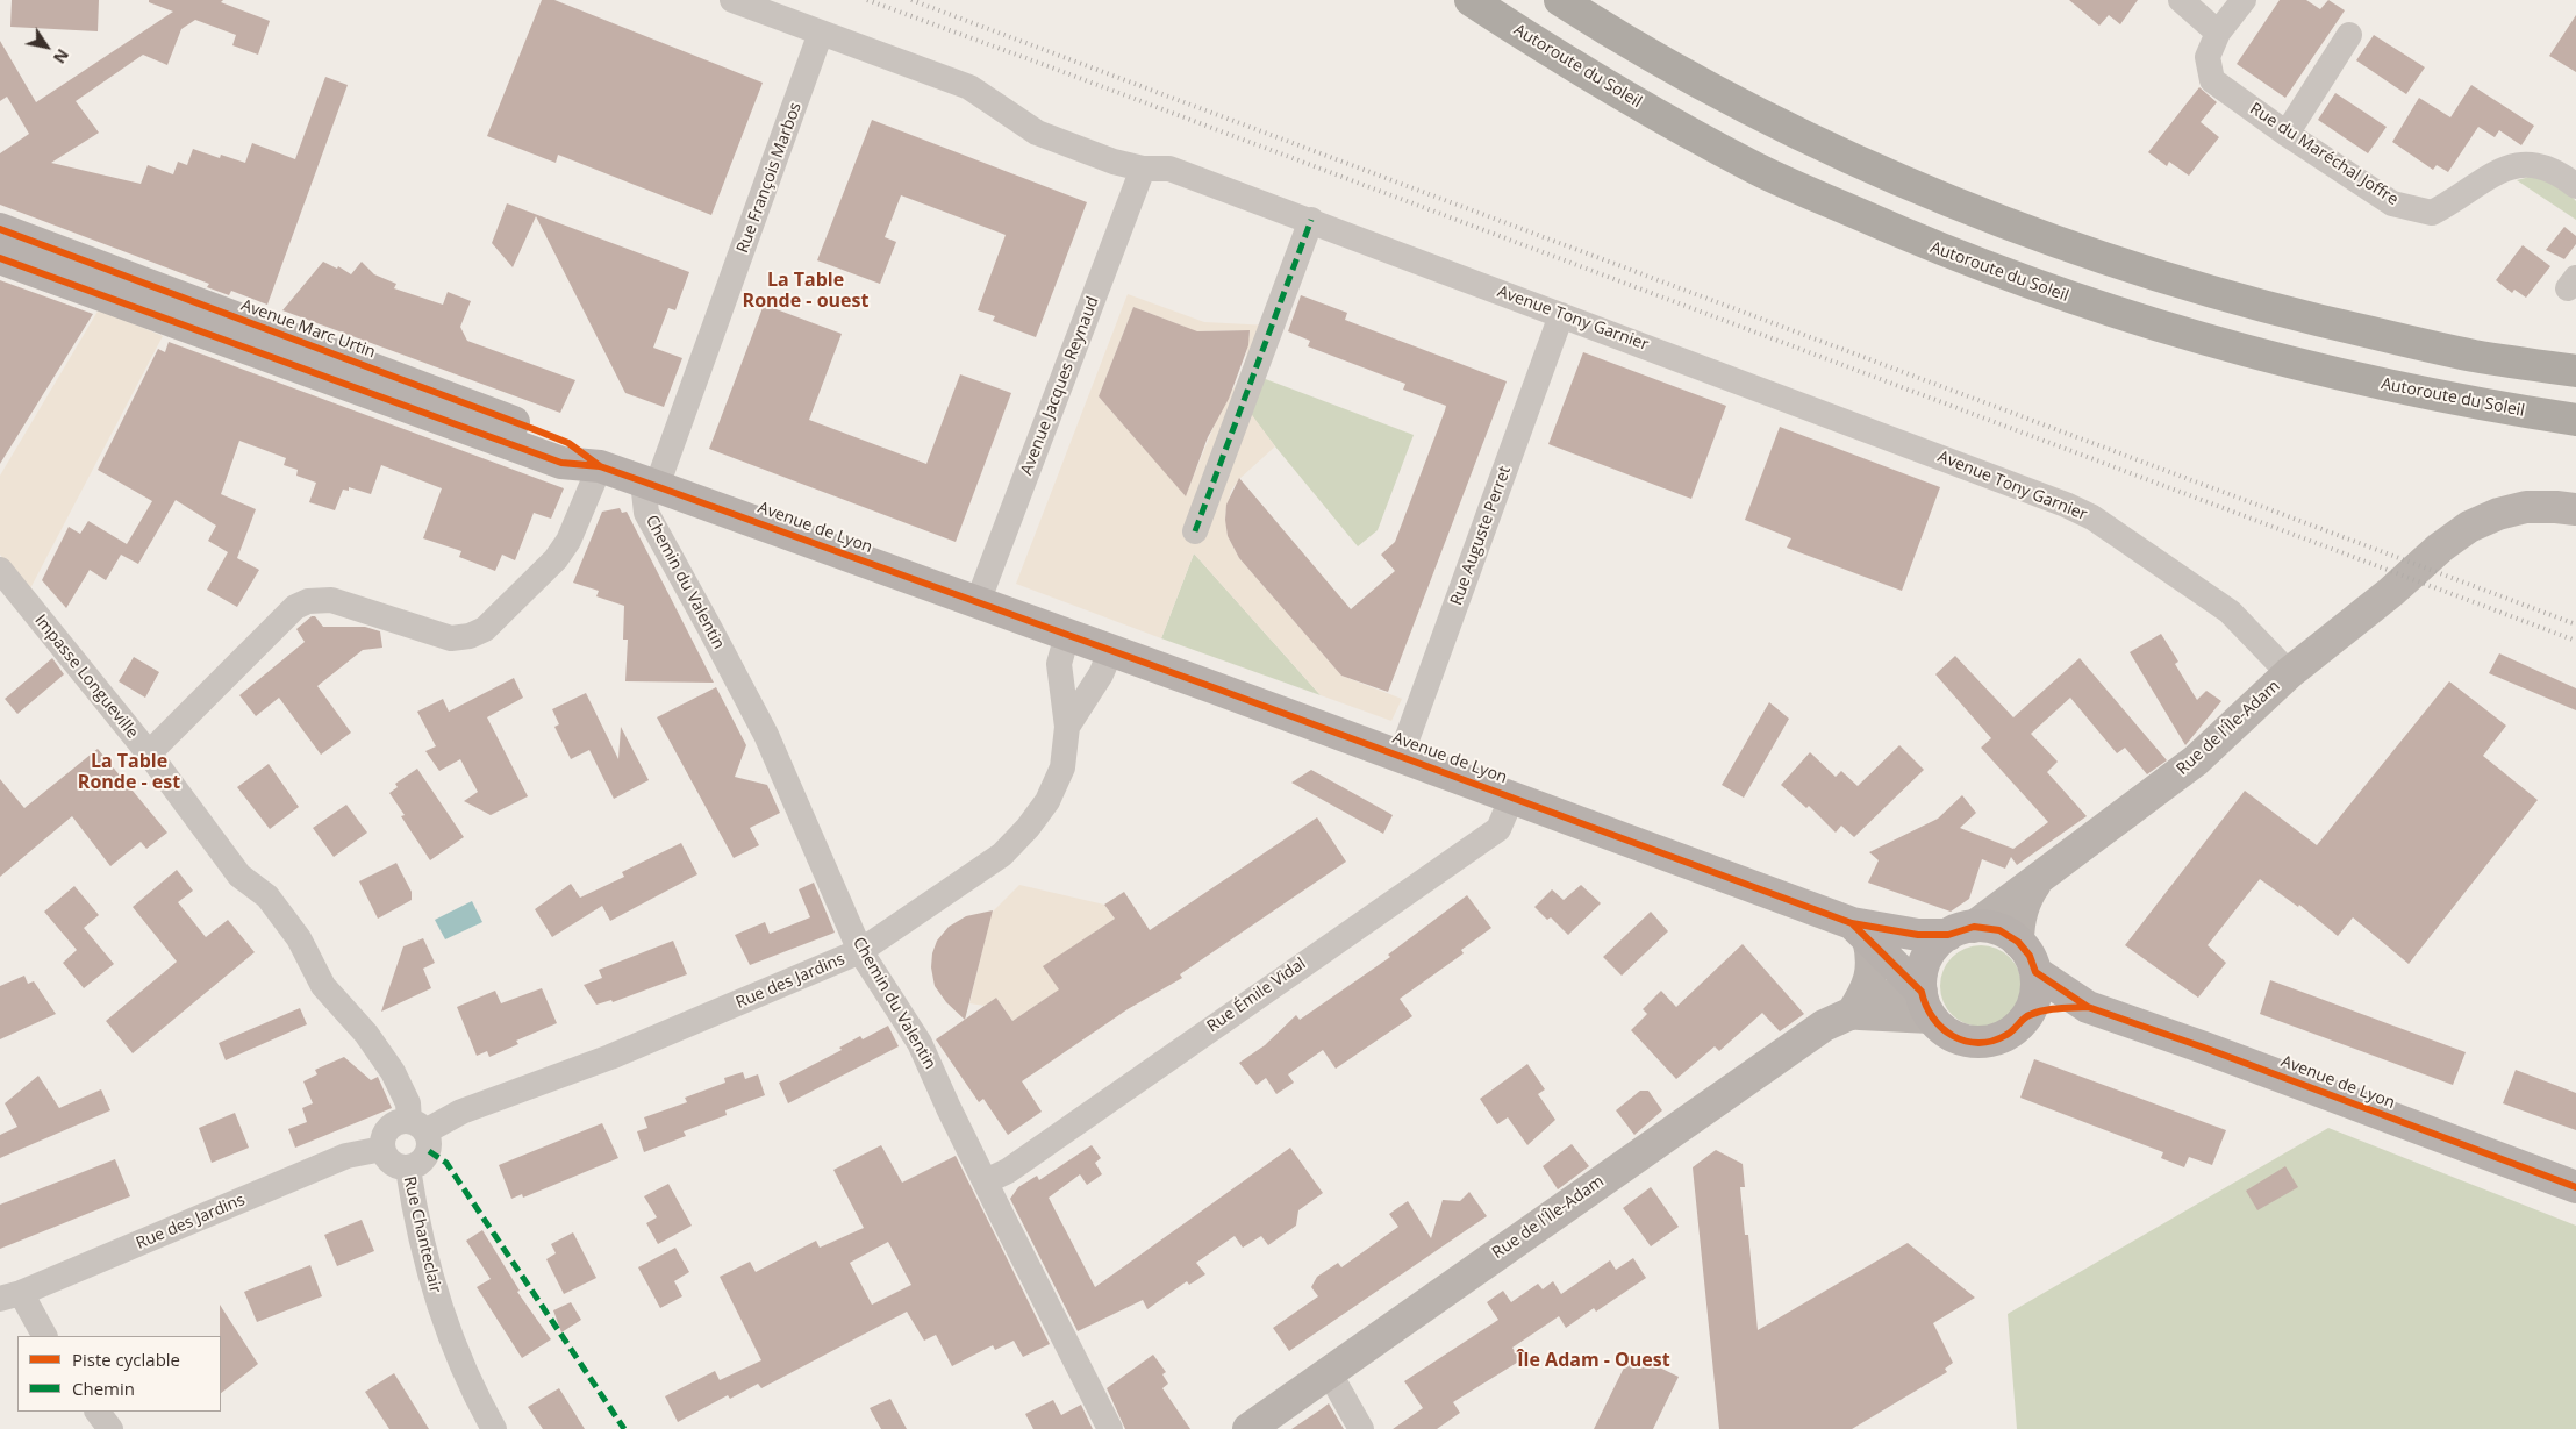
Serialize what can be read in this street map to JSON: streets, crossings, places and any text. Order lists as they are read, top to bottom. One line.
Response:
{"streets":{"highway":["Autoroute du Soleil"],"main road":["Avenue Marc Urtin","Avenue de Lyon"],"street":["Rue du Maréchal Joffre","Rue François Marbos","Avenue Tony Garnier","Avenue Jacques Reynaud","Rue Auguste Perret","Chemin du Valentin","Impasse Longueville","Rue de l'Île-Adam","Rue des Jardins","Rue Émile Vidal","Rue Chanteclair"]},"crossings":[["Rue François Marbos","Avenue Tony Garnier"],["Rue François Marbos","Avenue Marc Urtin"],["Rue François Marbos","Avenue de Lyon"],["Rue François Marbos","Chemin du Valentin"],["Avenue Tony Garnier","Avenue Jacques Reynaud"],["Avenue Tony Garnier","Rue Auguste Perret"],["Avenue Tony Garnier","Rue de l'Île-Adam"],["Avenue Marc Urtin","Avenue de Lyon"],["Avenue Marc Urtin","Chemin du Valentin"],["Avenue Jacques Reynaud","Avenue de Lyon"],["Avenue de Lyon","Rue Auguste Perret"],["Avenue de Lyon","Chemin du Valentin"],["Avenue de Lyon","Rue de l'Île-Adam"],["Avenue de Lyon","Rue des Jardins"],["Avenue de Lyon","Rue Émile Vidal"],["Chemin du Valentin","Rue des Jardins"],["Chemin du Valentin","Rue Émile Vidal"],["Impasse Longueville","Rue des Jardins"],["Impasse Longueville","Rue Chanteclair"],["Rue des Jardins","Rue Chanteclair"]],"districts":["La Table Ronde - ouest","La Table Ronde - est","Île Adam - Ouest"],"legend":["Piste cyclable","Chemin"],"north":"bottom right"}
